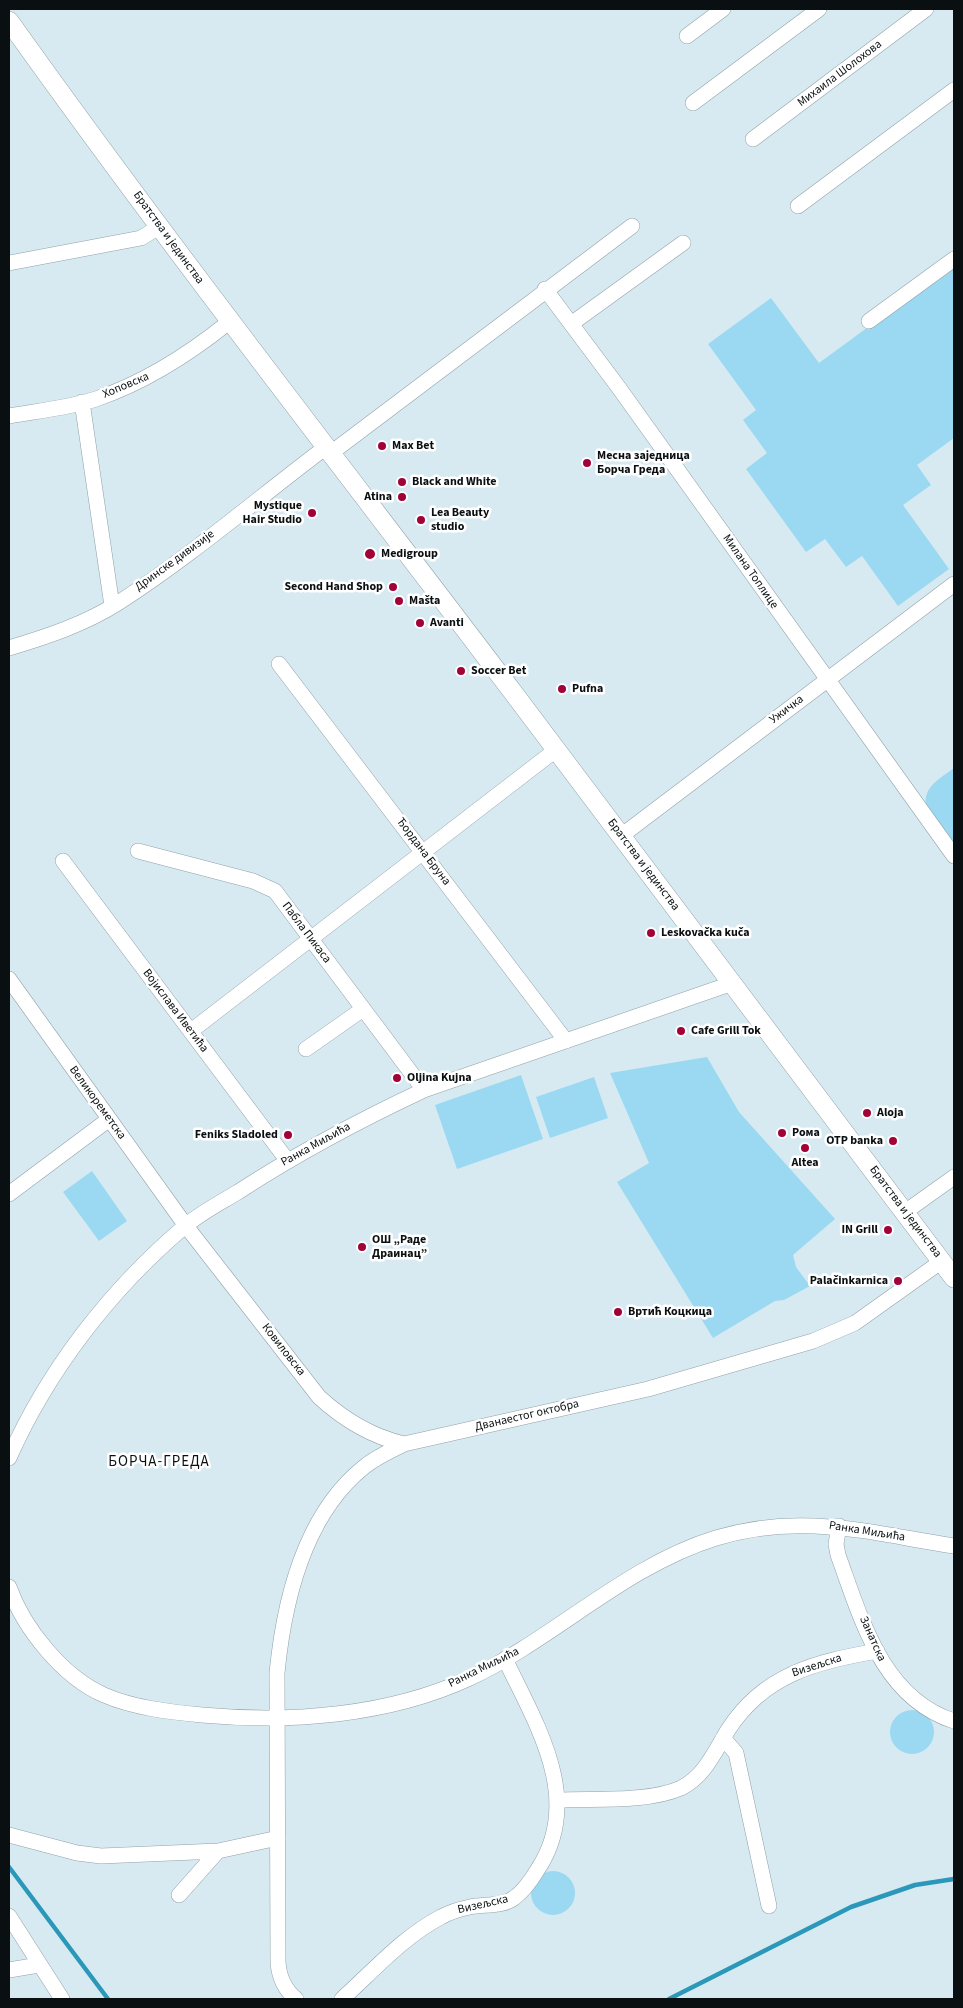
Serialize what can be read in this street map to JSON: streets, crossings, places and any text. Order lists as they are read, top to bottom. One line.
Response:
{"streets":{"street":["Михаила Шолохова","Братства и јединства","Хоповска","Дринске дивизије","Милана Топлице","Ужичка","Ђордана Бруна","Пабла Пикаса","Војислава Иветића","Великореметска","Ранка Миљића","Ковиловска","Дванаестог октобра","Занатска","Визељска"]},"crossings":[["Братства и јединства","Хоповска"],["Братства и јединства","Дринске дивизије"],["Братства и јединства","Ужичка"],["Братства и јединства","Ранка Миљића"],["Братства и јединства","Дванаестог октобра"],["Милана Топлице","Ужичка"],["Ђордана Бруна","Ранка Миљића"],["Пабла Пикаса","Ранка Миљића"],["Војислава Иветића","Ранка Миљића"],["Великореметска","Ранка Миљића"],["Великореметска","Ковиловска"],["Ранка Миљића","Ковиловска"],["Ранка Миљића","Дванаестог октобра"],["Ранка Миљића","Занатска"],["Ранка Миљића","Визељска"],["Ковиловска","Дванаестог октобра"],["Занатска","Визељска"]],"districts":["БОРЧА-ГРЕДА"],"places":["Max Bet","Месна заједница Борча Греда","Black and White","Atina","Mystique Hair Studio","Lea Beauty studio","Medigroup","Second Hand Shop","Mašta","Avanti","Soccer Bet","Pufna","Leskovačka kuča","Cafe Grill Tok","Oljina Kujna","Aloja","Рома","Feniks Sladoled","OTP banka","Altea","IN Grill","ОШ „Раде Драинац”","Palačinkarnica","Вртић Коцкица"]}
